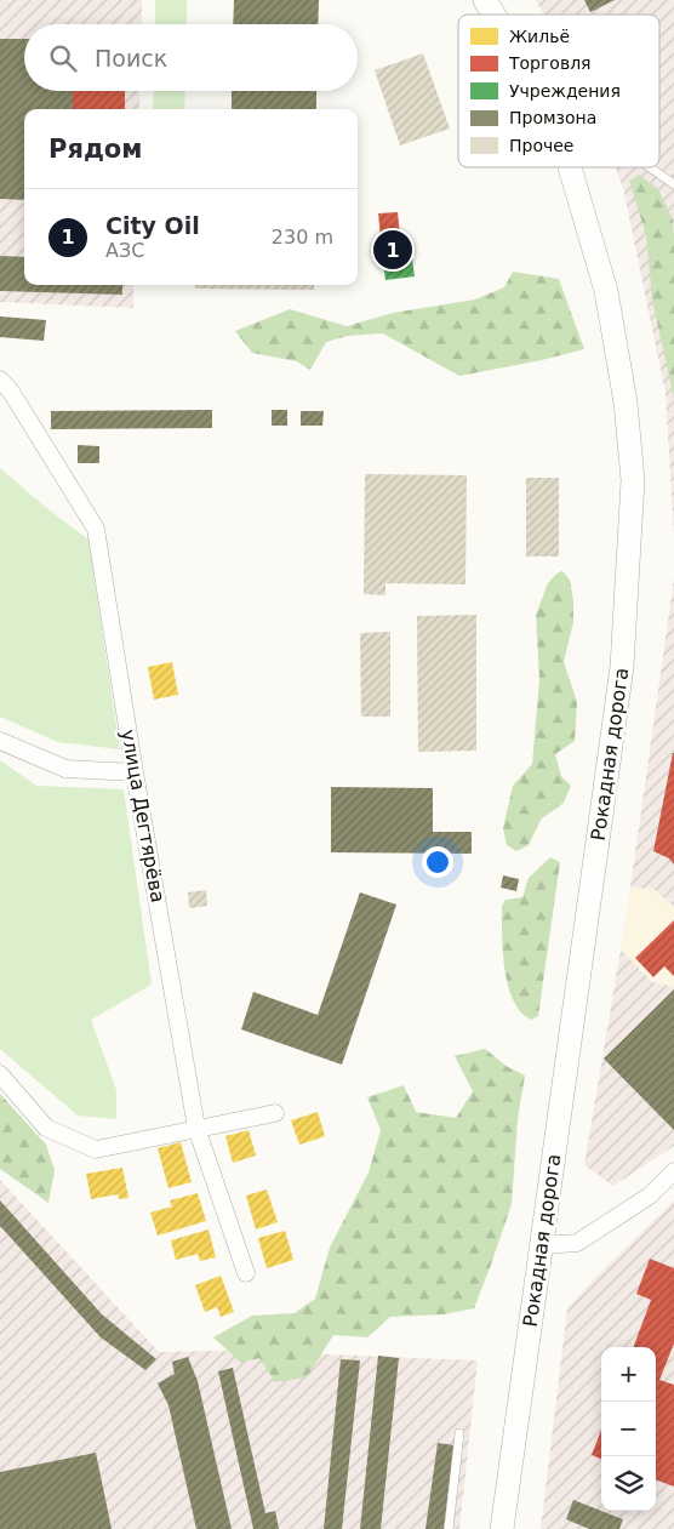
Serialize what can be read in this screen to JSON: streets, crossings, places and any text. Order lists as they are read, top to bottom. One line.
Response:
{"streets":{"main road":["Рокадная дорога"],"street":["улица Дегтярёва"]},"legend":["Жильё","Торговля","Учреждения","Промзона","Прочее"],"page":{"search":"Поиск","heading":"Рядом","list":[{"mark":"1","name":"City Oil","note":"АЗС","value":"230 m"}],"pins":"1","map_buttons":["+","−"]}}
